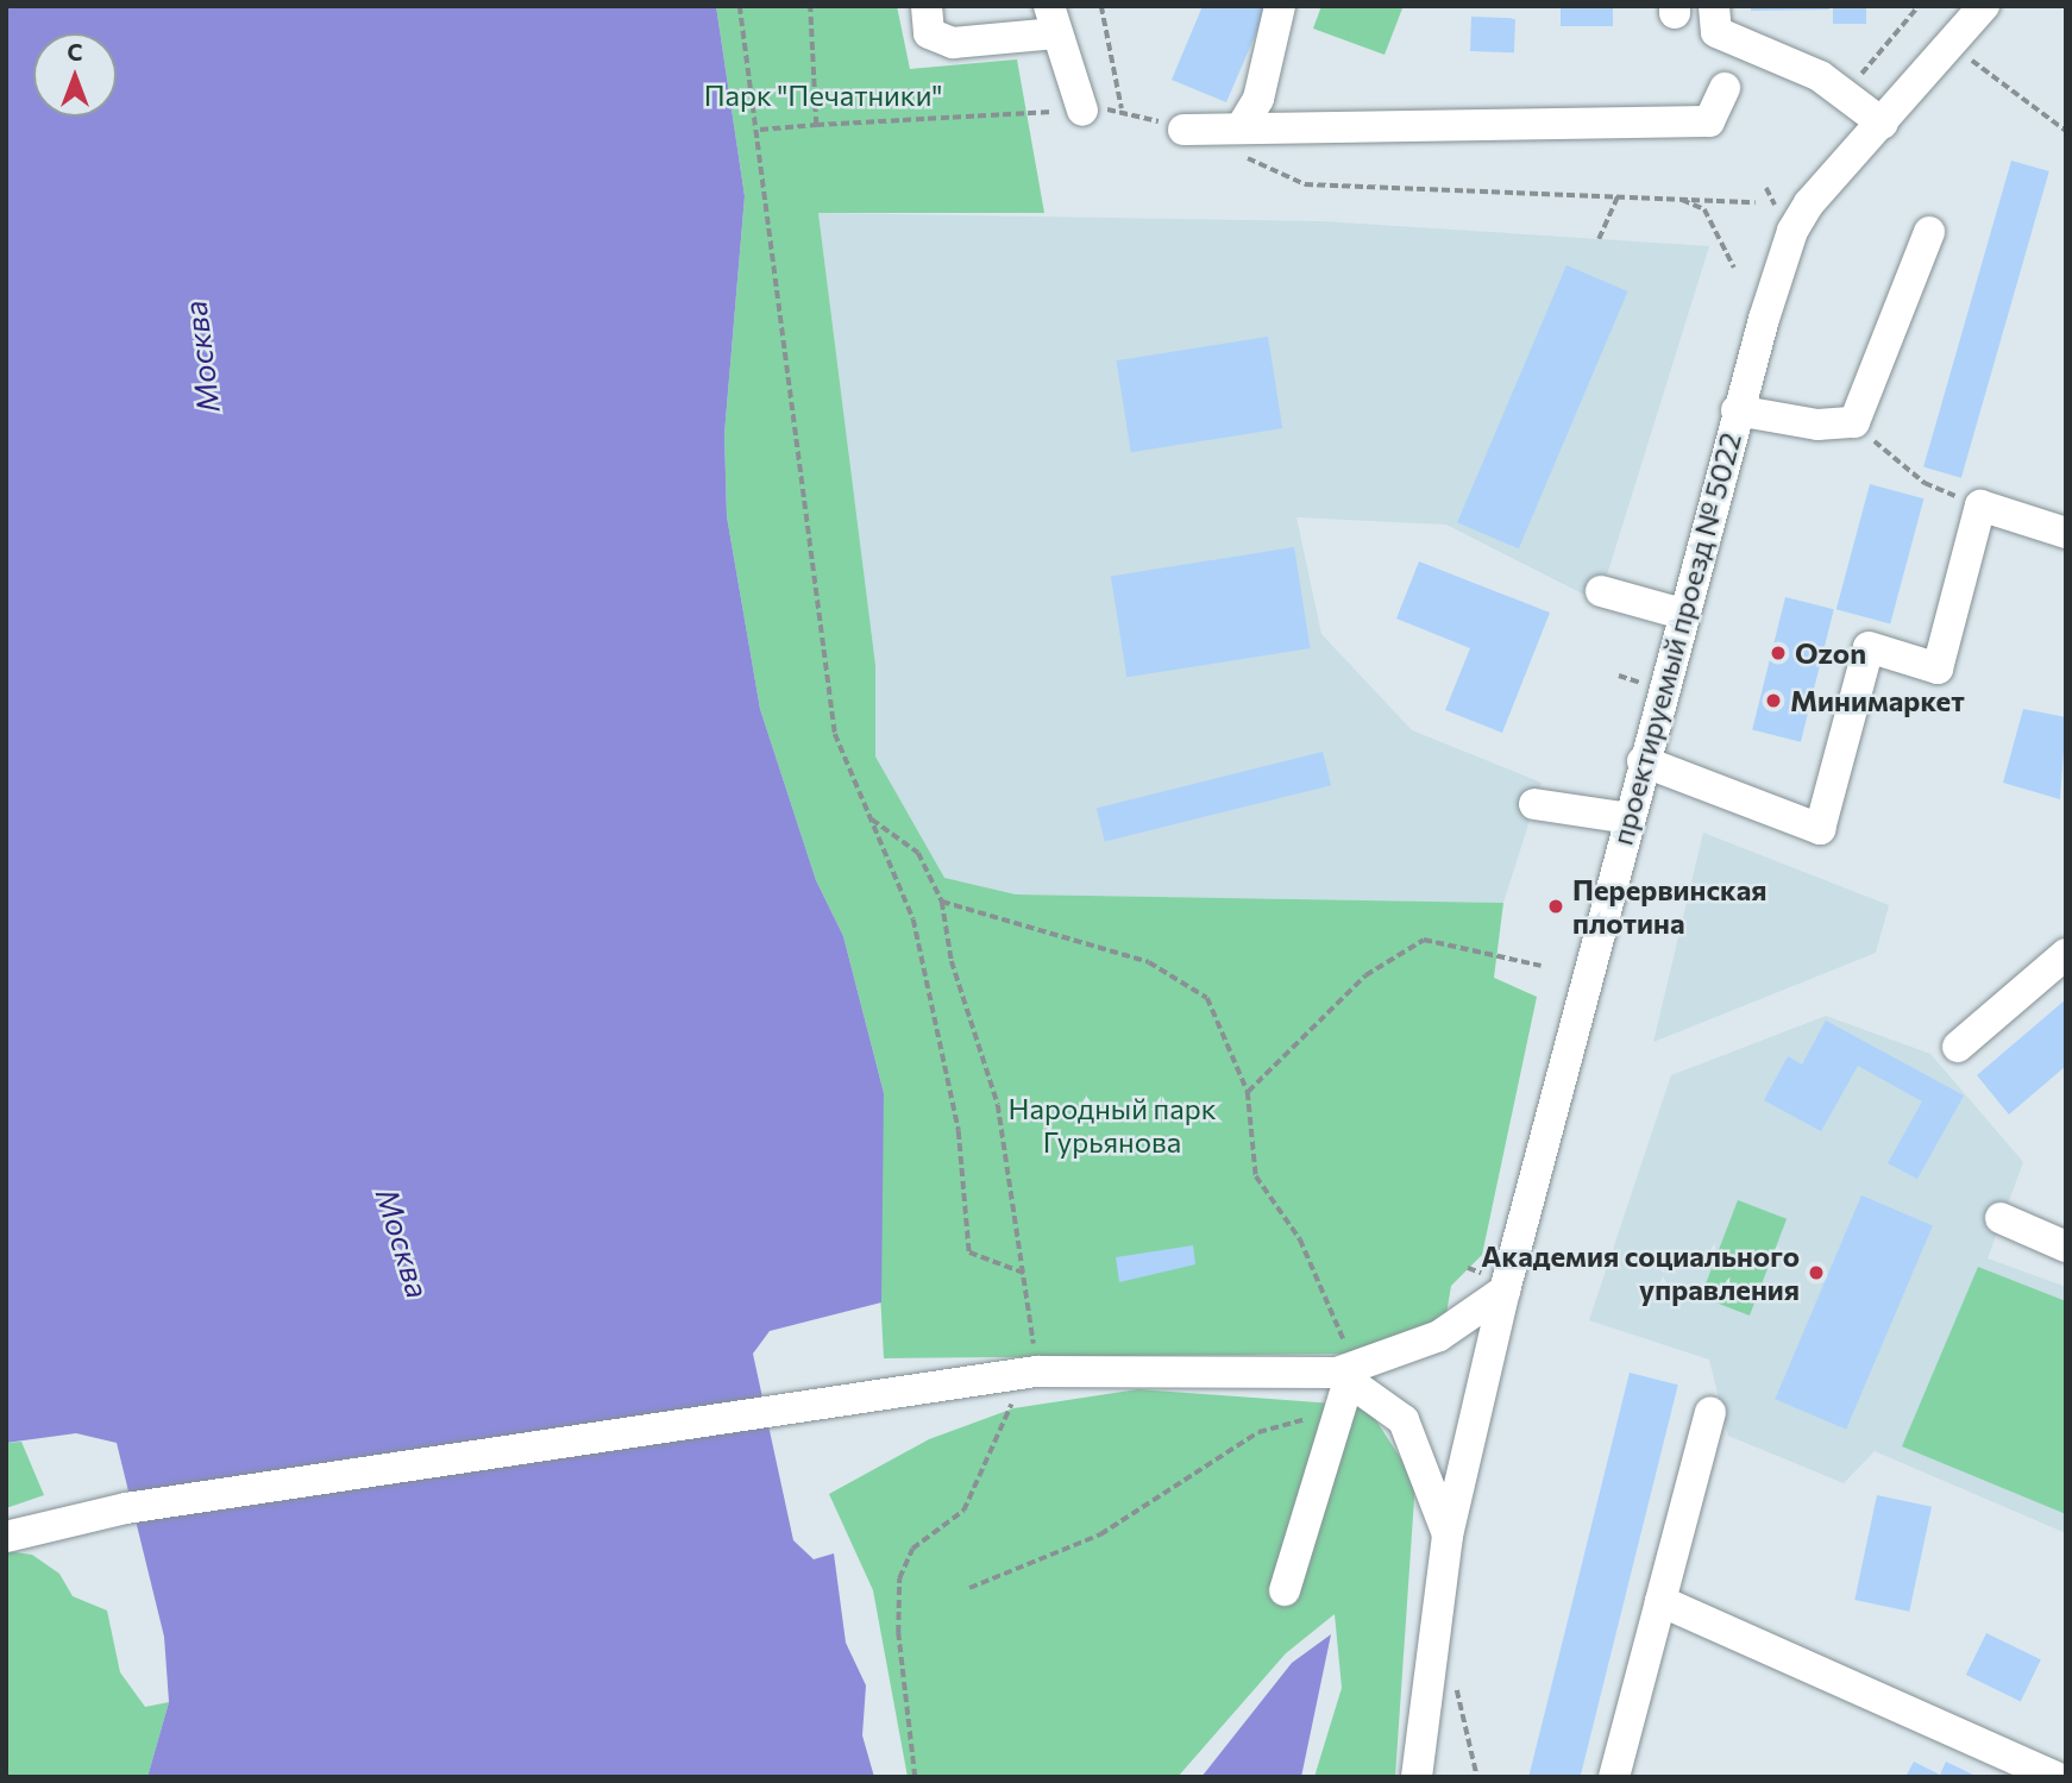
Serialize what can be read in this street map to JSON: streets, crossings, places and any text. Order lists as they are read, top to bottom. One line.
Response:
{"streets":{"street":["проектируемый проезд № 5022"]},"water":["Москва"],"parks":["Парк \"Печатники\"","Народный парк Гурьянова"],"places":["Ozon","Минимаркет","Перервинская плотина","Академия социального управления"],"north":"top"}
